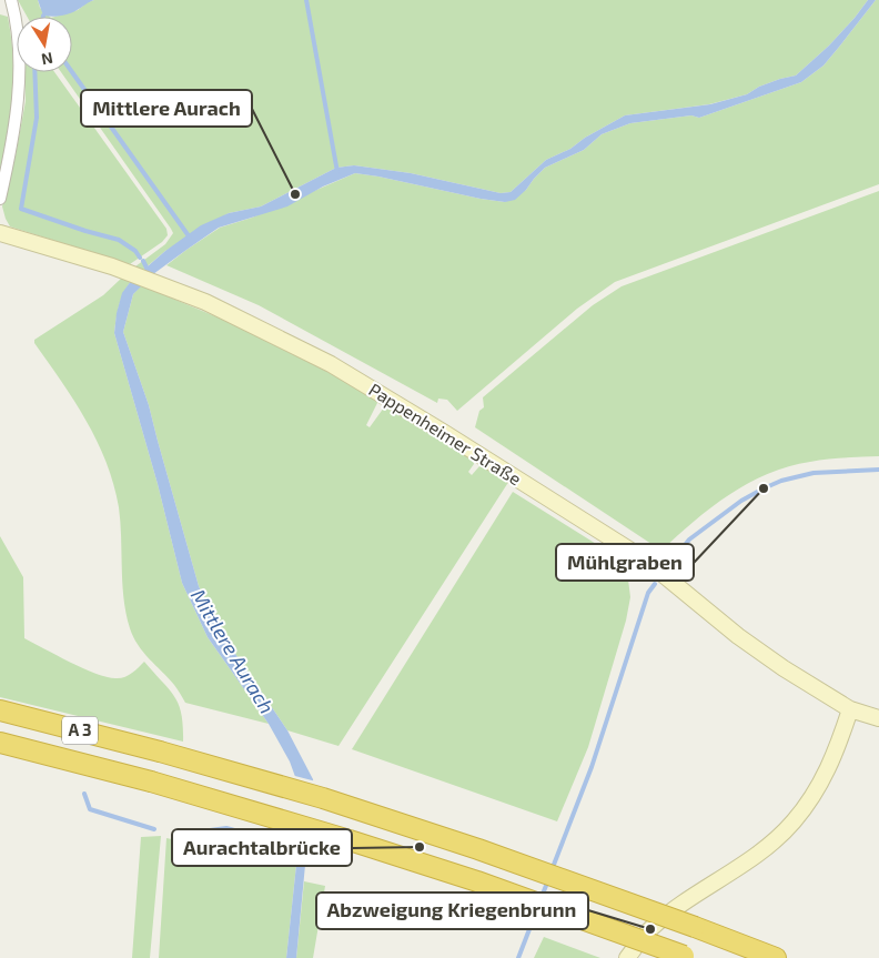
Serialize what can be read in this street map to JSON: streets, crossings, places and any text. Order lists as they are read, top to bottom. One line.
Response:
{"streets":{"highway":["A 3"],"street":["Pappenheimer Straße"]},"water":["Mittlere Aurach"],"places":["Mittlere Aurach","Mühlgraben","Aurachtalbrücke","Abzweigung Kriegenbrunn"],"north":"bottom"}
